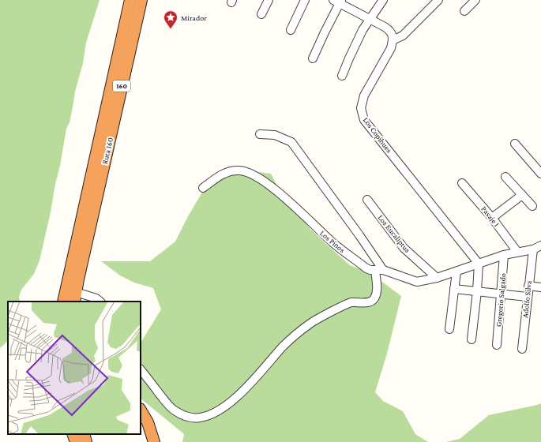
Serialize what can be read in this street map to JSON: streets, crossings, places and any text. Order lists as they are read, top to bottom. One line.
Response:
{"streets":{"highway":["160","Ruta 160"],"street":["Los Copihues","Pasaje 1","Los Eucaliptus","Los Pinos","Adolfo Silva","Gregorio Salgado"]},"crossings":[["Los Copihues","Los Pinos"],["Pasaje 1","Los Pinos"],["Los Eucaliptus","Los Pinos"],["Los Pinos","Adolfo Silva"],["Los Pinos","Gregorio Salgado"]],"places":{"place":["Mirador"]}}
